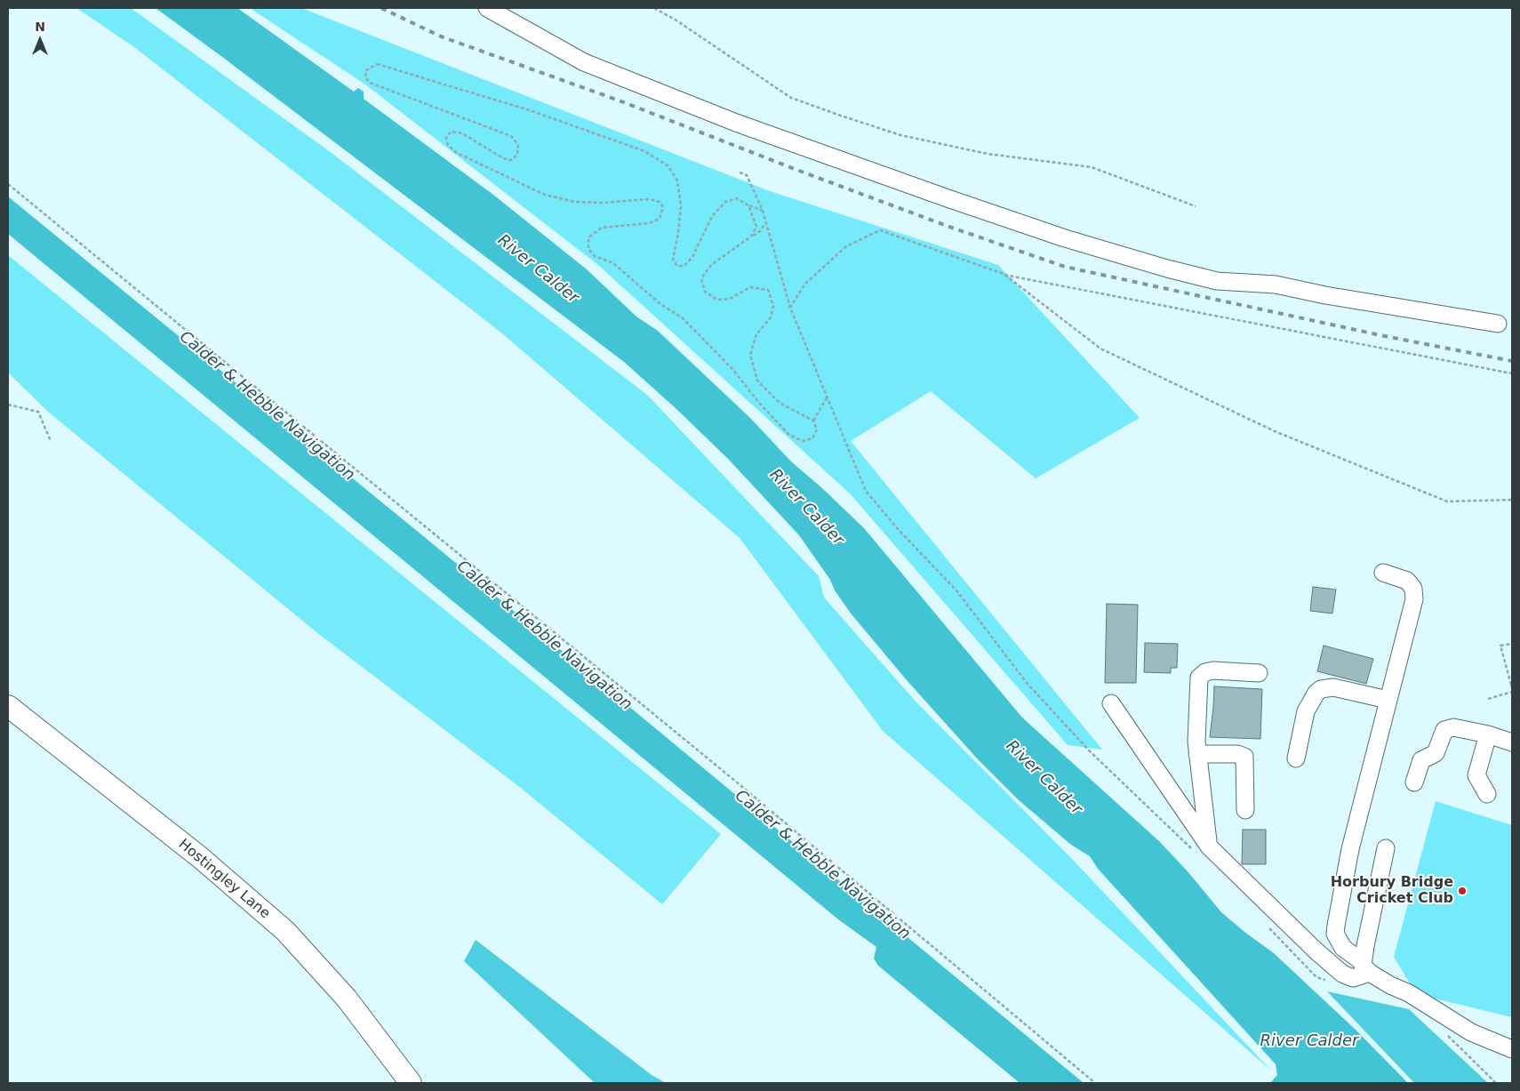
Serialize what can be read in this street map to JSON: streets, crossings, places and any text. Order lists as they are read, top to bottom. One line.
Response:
{"streets":{"main road":["Hostingley Lane"]},"water":["River Calder","Calder & Hebble Navigation"],"places":["Horbury Bridge Cricket Club"],"north":"top"}
